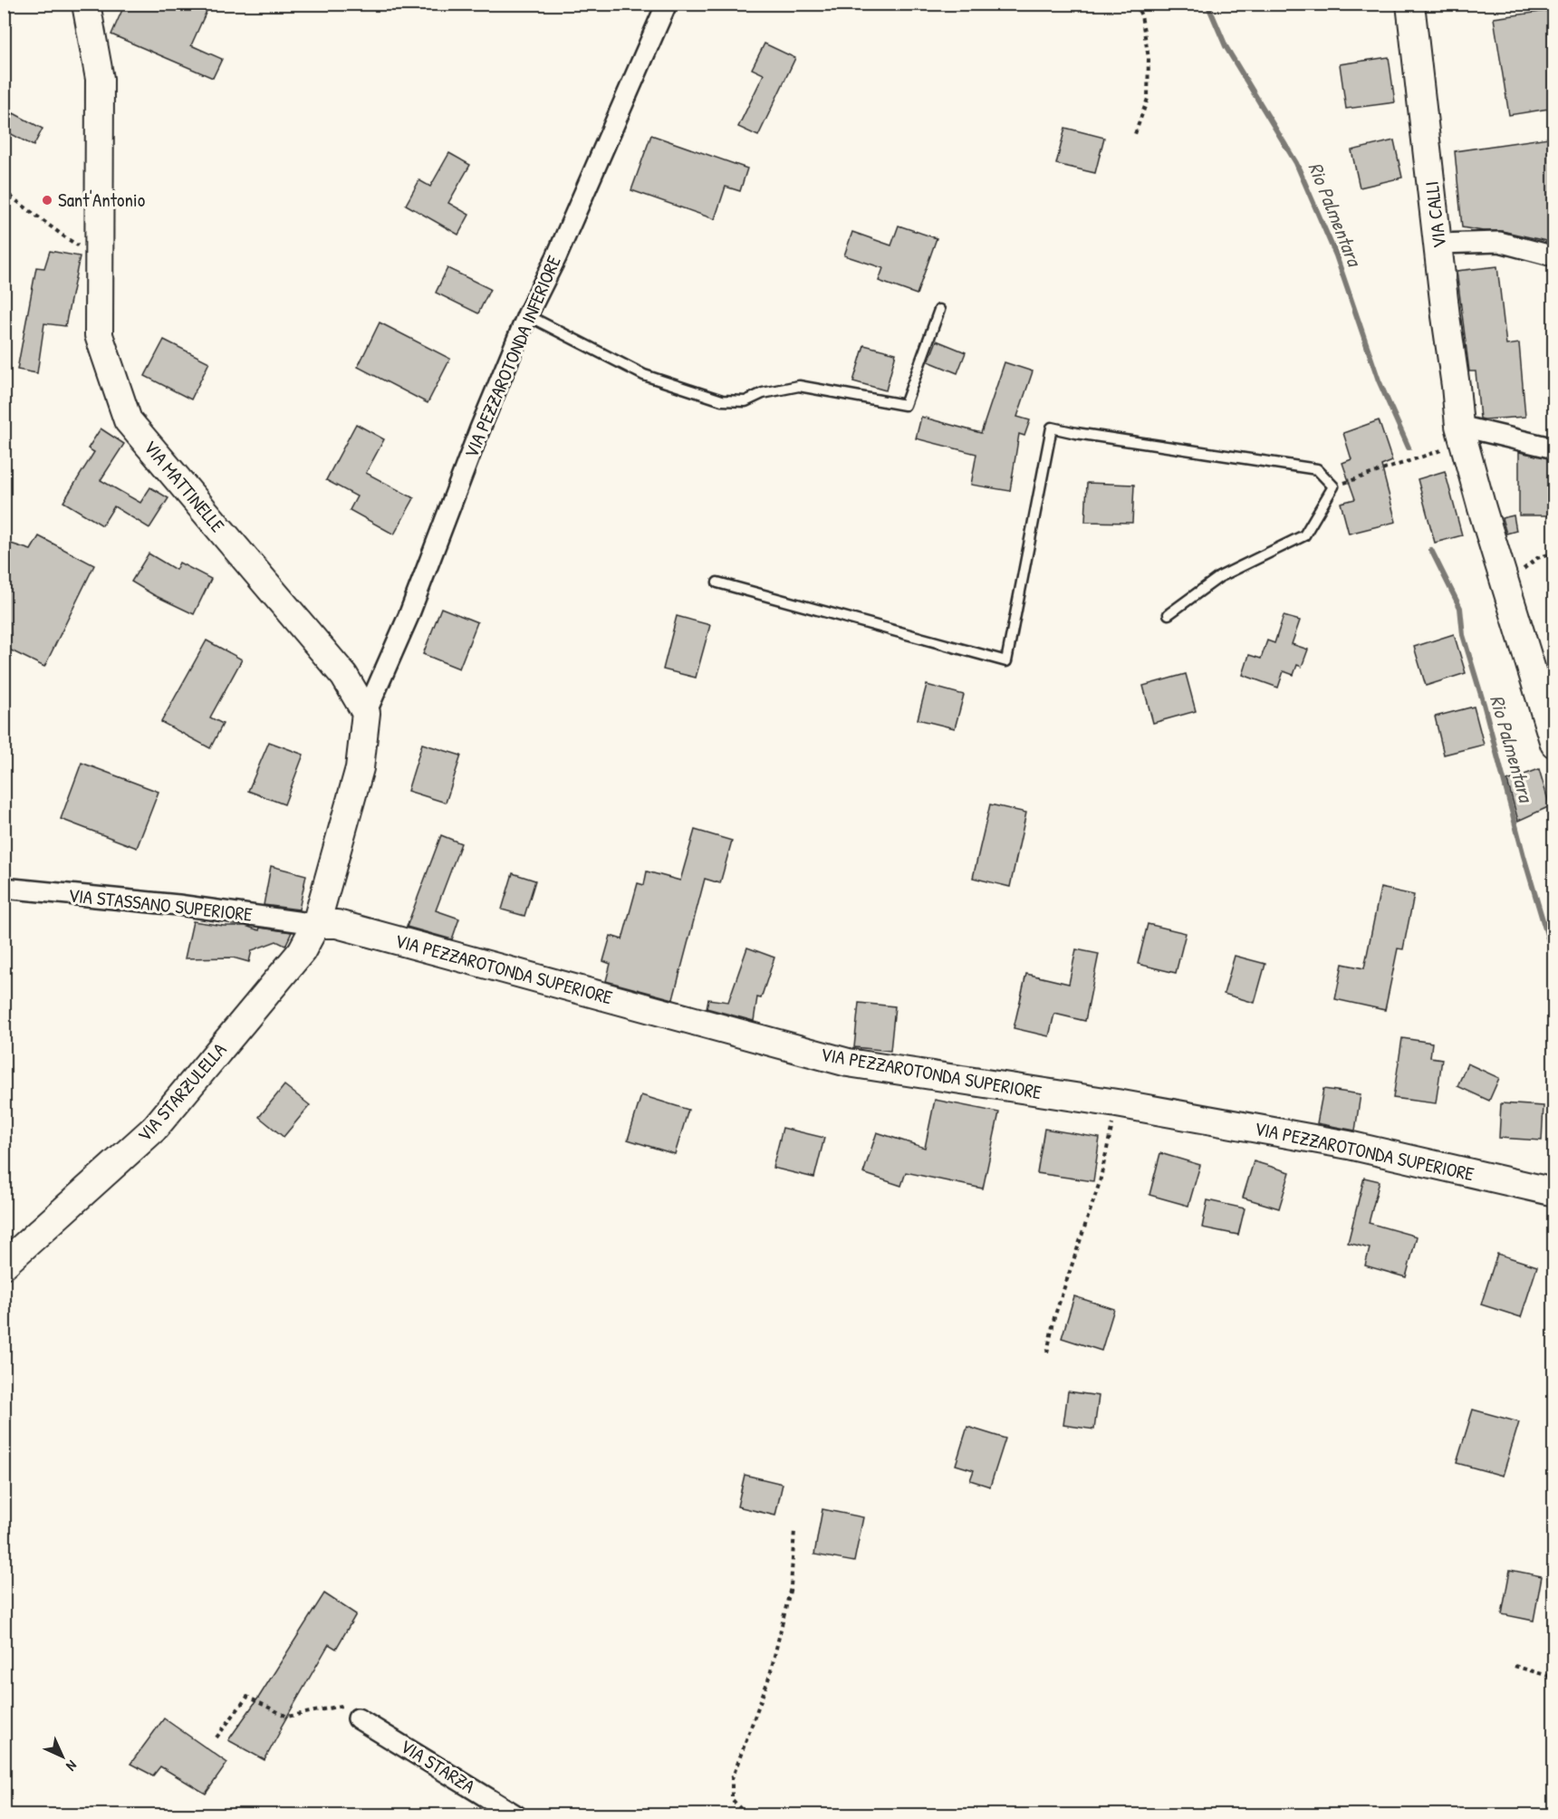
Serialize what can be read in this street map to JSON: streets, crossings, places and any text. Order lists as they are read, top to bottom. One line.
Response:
{"streets":{"street":["VIA CALLI","VIA PEZZAROTONDA INFERIORE","VIA MATTINELLE","VIA STASSANO SUPERIORE","VIA PEZZAROTONDA SUPERIORE","VIA STARZULELLA","VIA STARZA"]},"crossings":[["VIA PEZZAROTONDA INFERIORE","VIA MATTINELLE"],["VIA STASSANO SUPERIORE","VIA PEZZAROTONDA SUPERIORE"],["VIA STASSANO SUPERIORE","VIA STARZULELLA"],["VIA PEZZAROTONDA SUPERIORE","VIA STARZULELLA"]],"water":["Rio Palmentara"],"places":["Sant'Antonio"],"north":"bottom right"}
